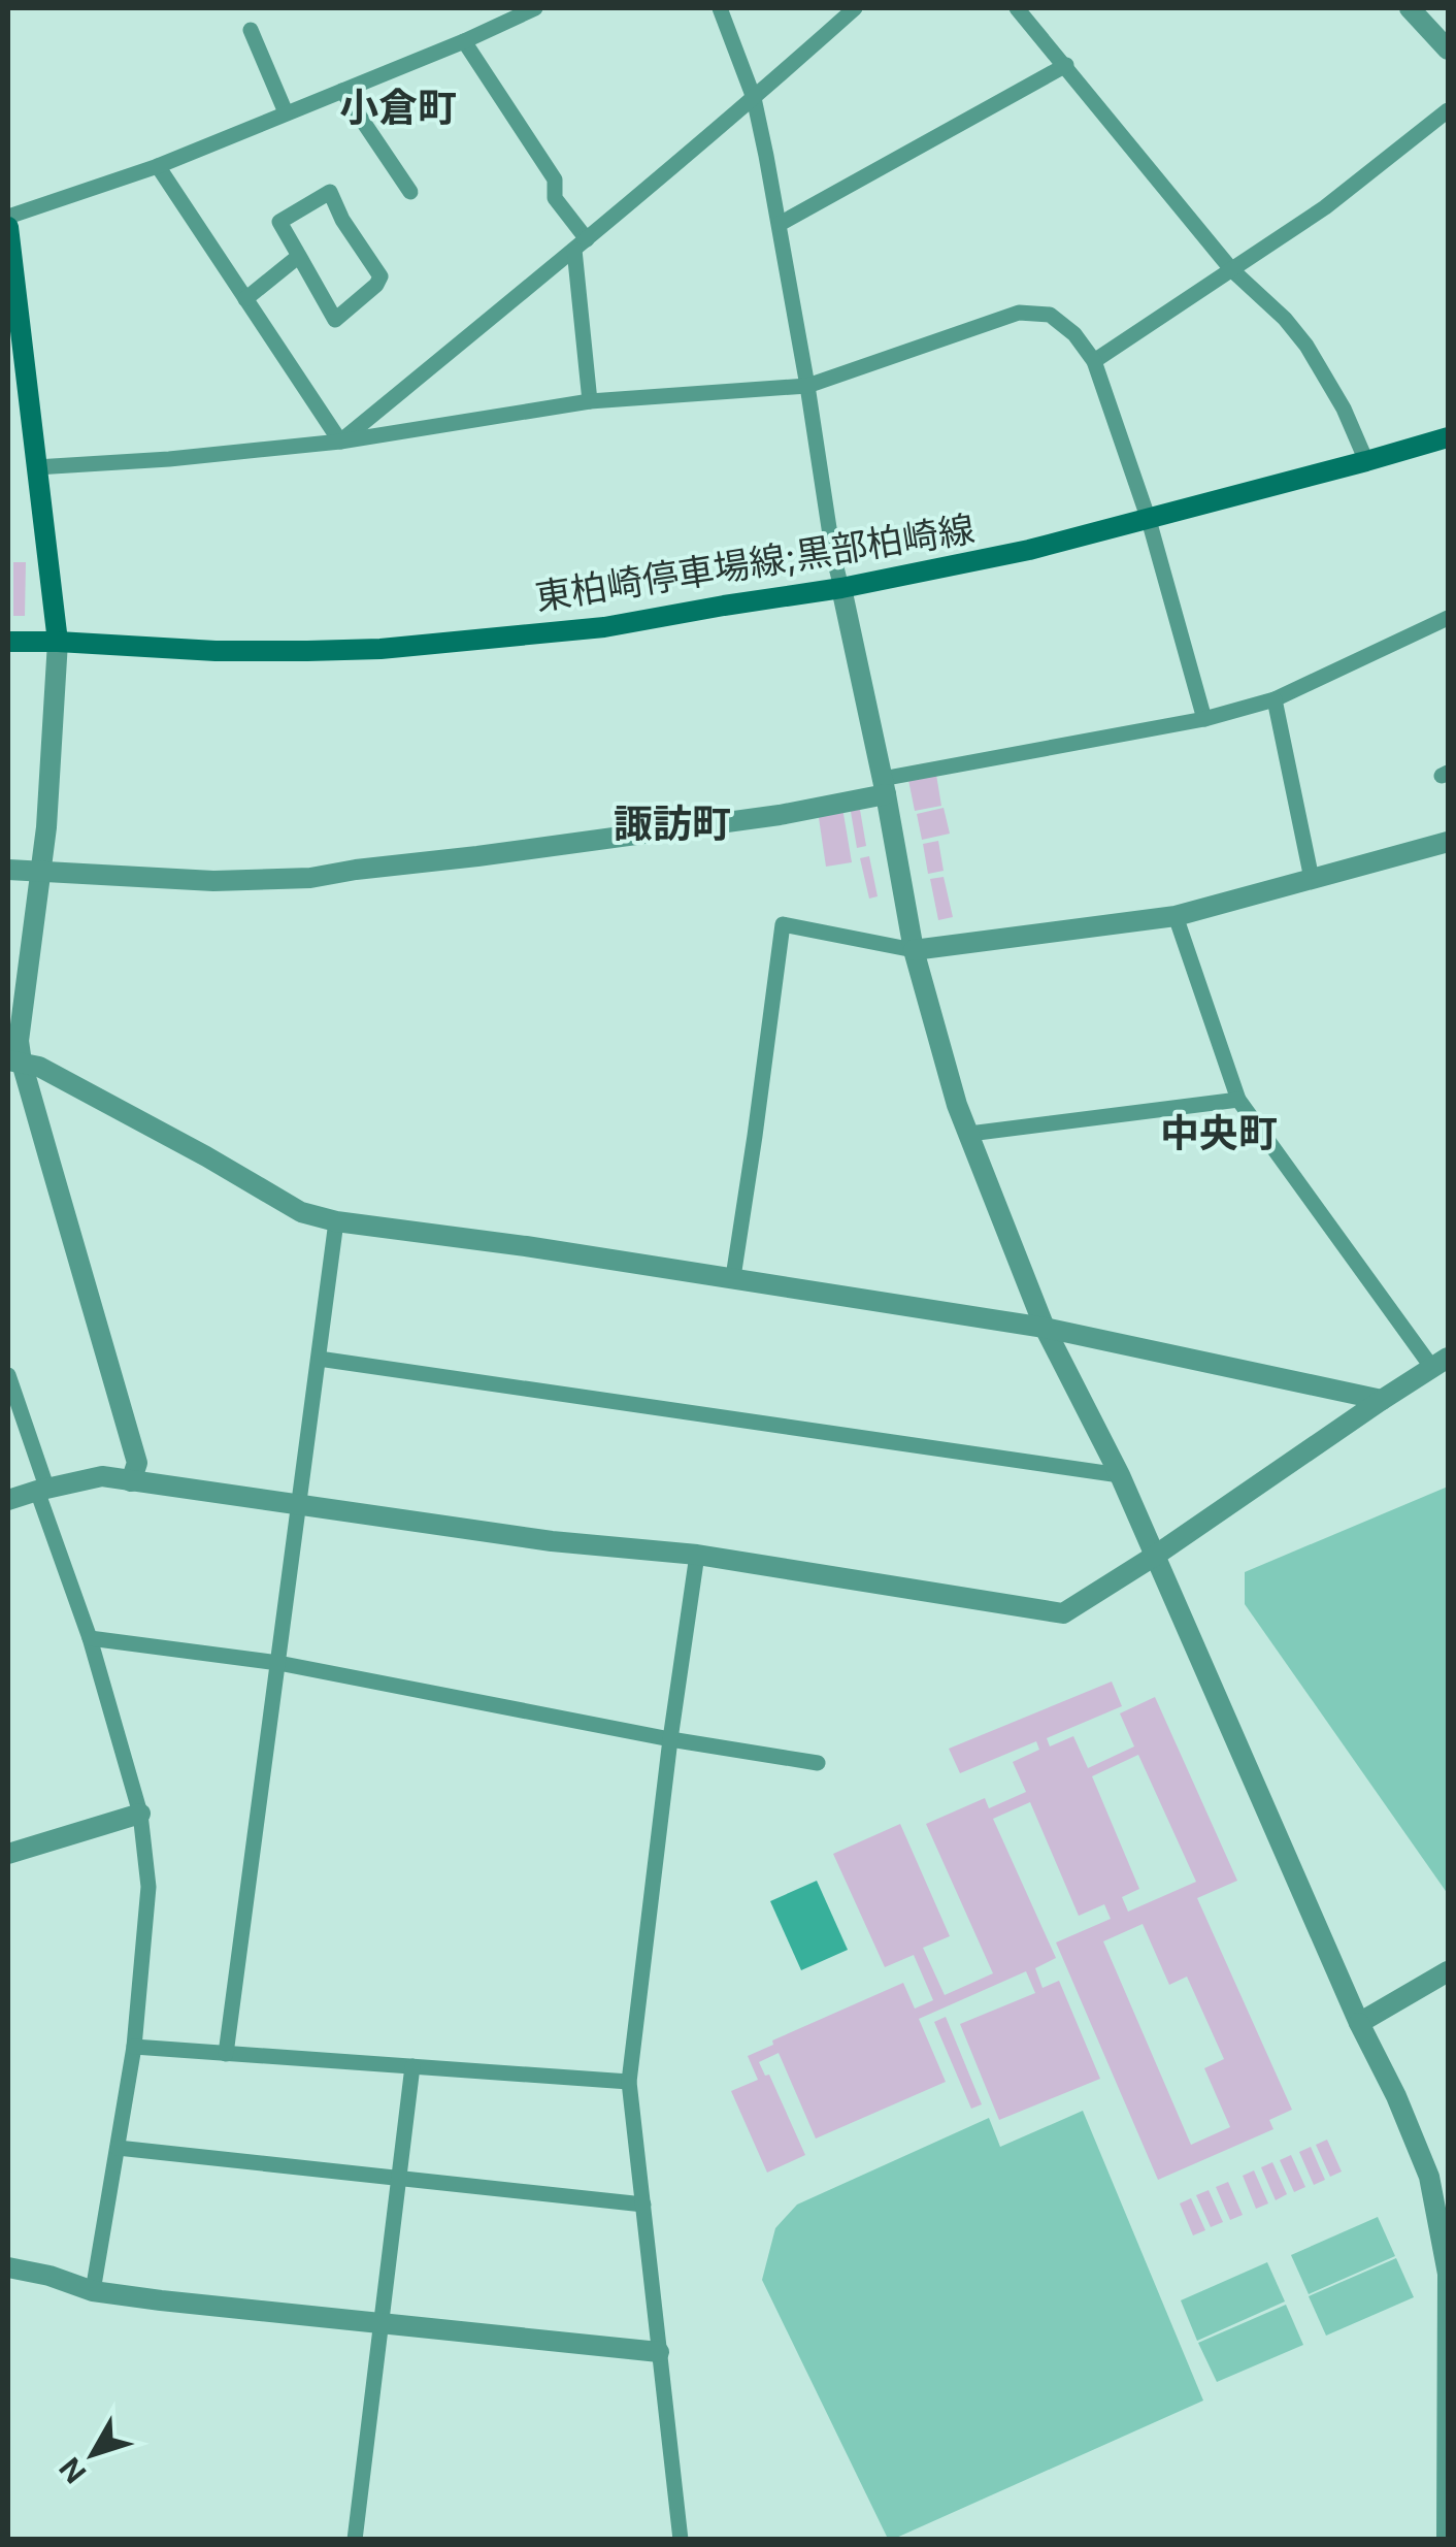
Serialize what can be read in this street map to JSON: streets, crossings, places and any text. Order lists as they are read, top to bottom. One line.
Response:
{"streets":{"main road":["東柏崎停車場線;黒部柏崎線"]},"districts":["小倉町","諏訪町","中央町"],"north":"bottom left"}
